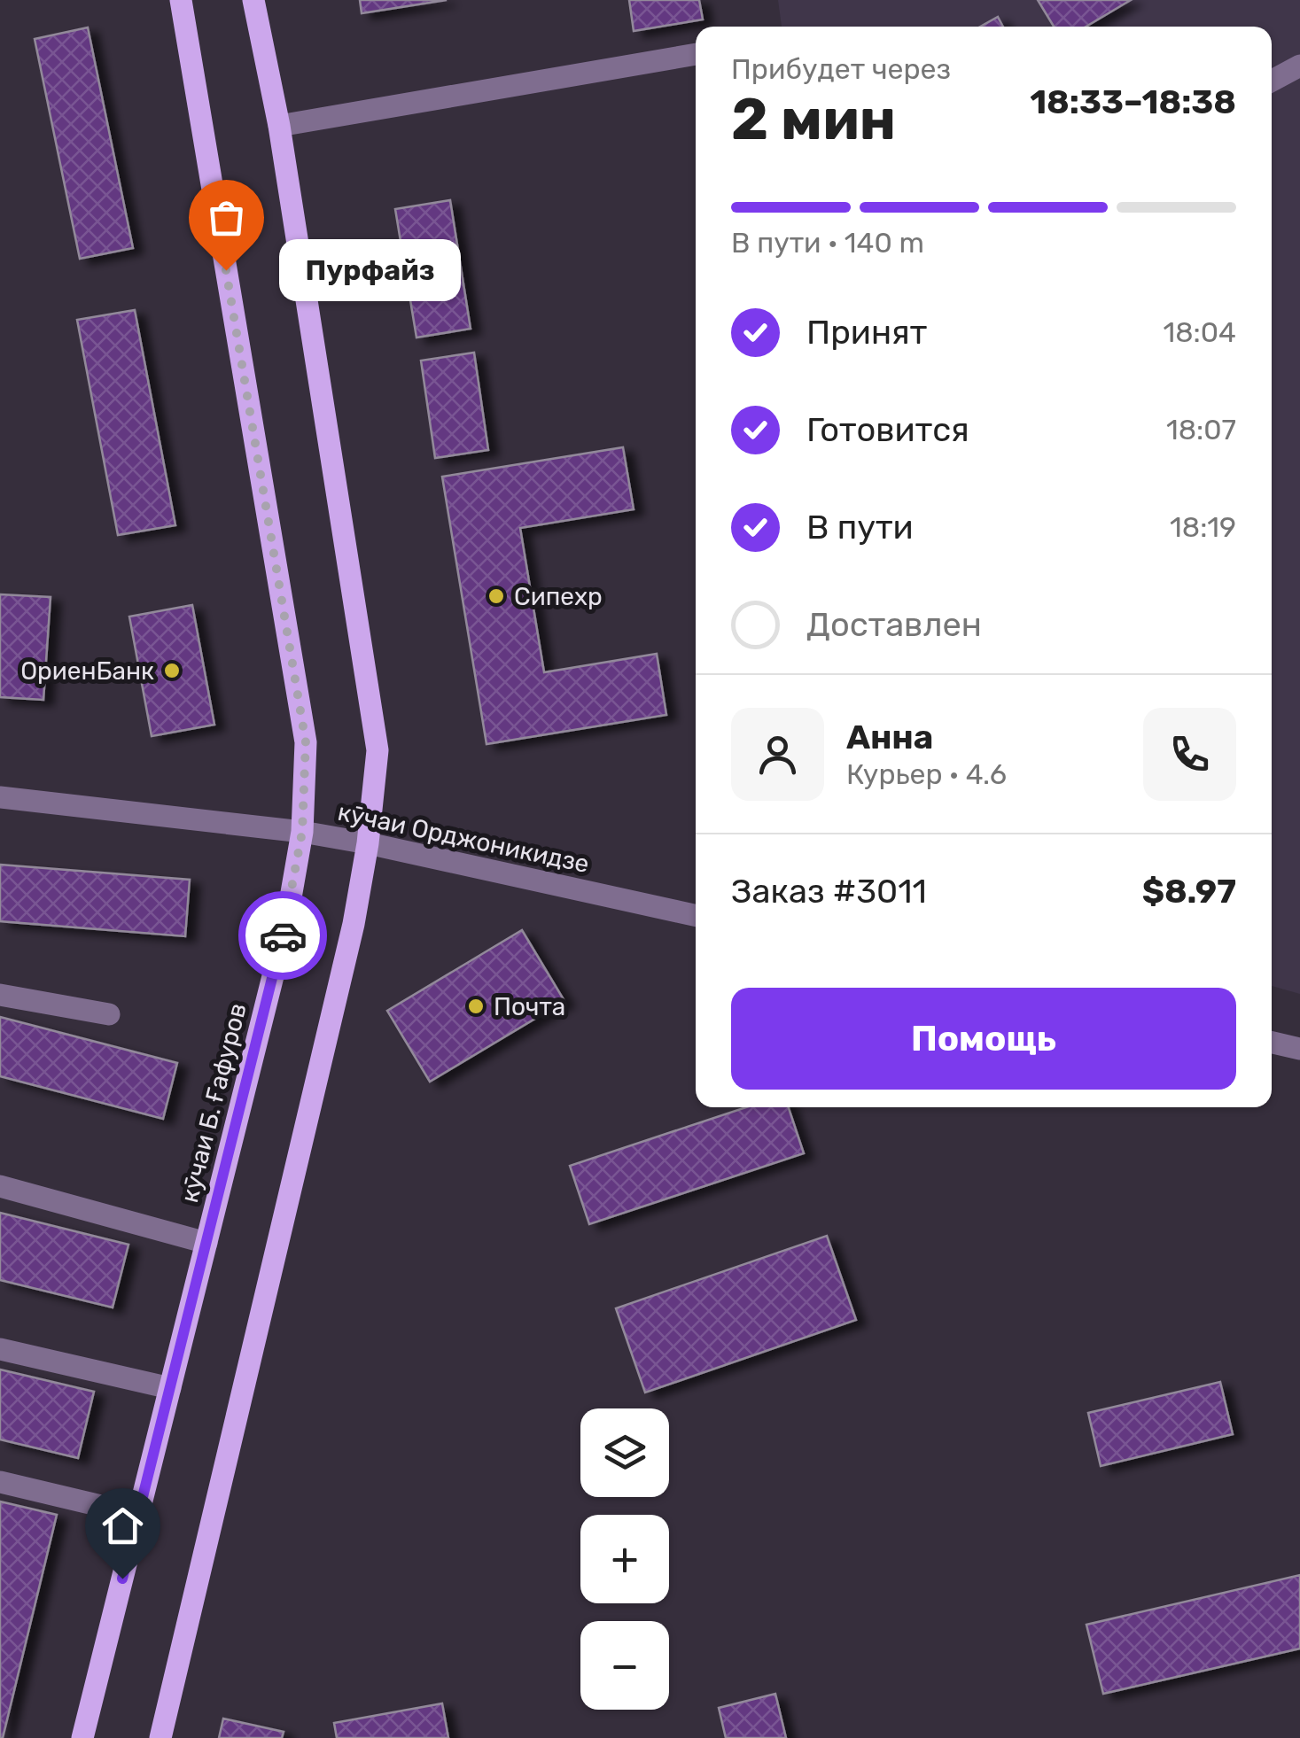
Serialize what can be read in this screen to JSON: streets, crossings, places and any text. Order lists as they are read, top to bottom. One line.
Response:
{"streets":{"main road":["кӯчаи Б. Ғафуров"],"street":["кӯчаи Орджоникидзе"]},"crossings":[["кӯчаи Орджоникидзе","кӯчаи Б. Ғафуров"]],"places":["Пурфайз","Сипехр","ОриенБанк","Почта"],"page":{"heading":["2 мин","Прибудет через","18:33–18:38"],"panel":["Анна","Курьер · 4.6","Заказ #3011","$8.97"],"bar":"В пути · 140 m","bubble":"Пурфайз","list":[["Принят","18:04"],["Готовится","18:07"],["В пути","18:19"],"Доставлен"],"buttons":"Помощь","map_buttons":["+","−"]}}
